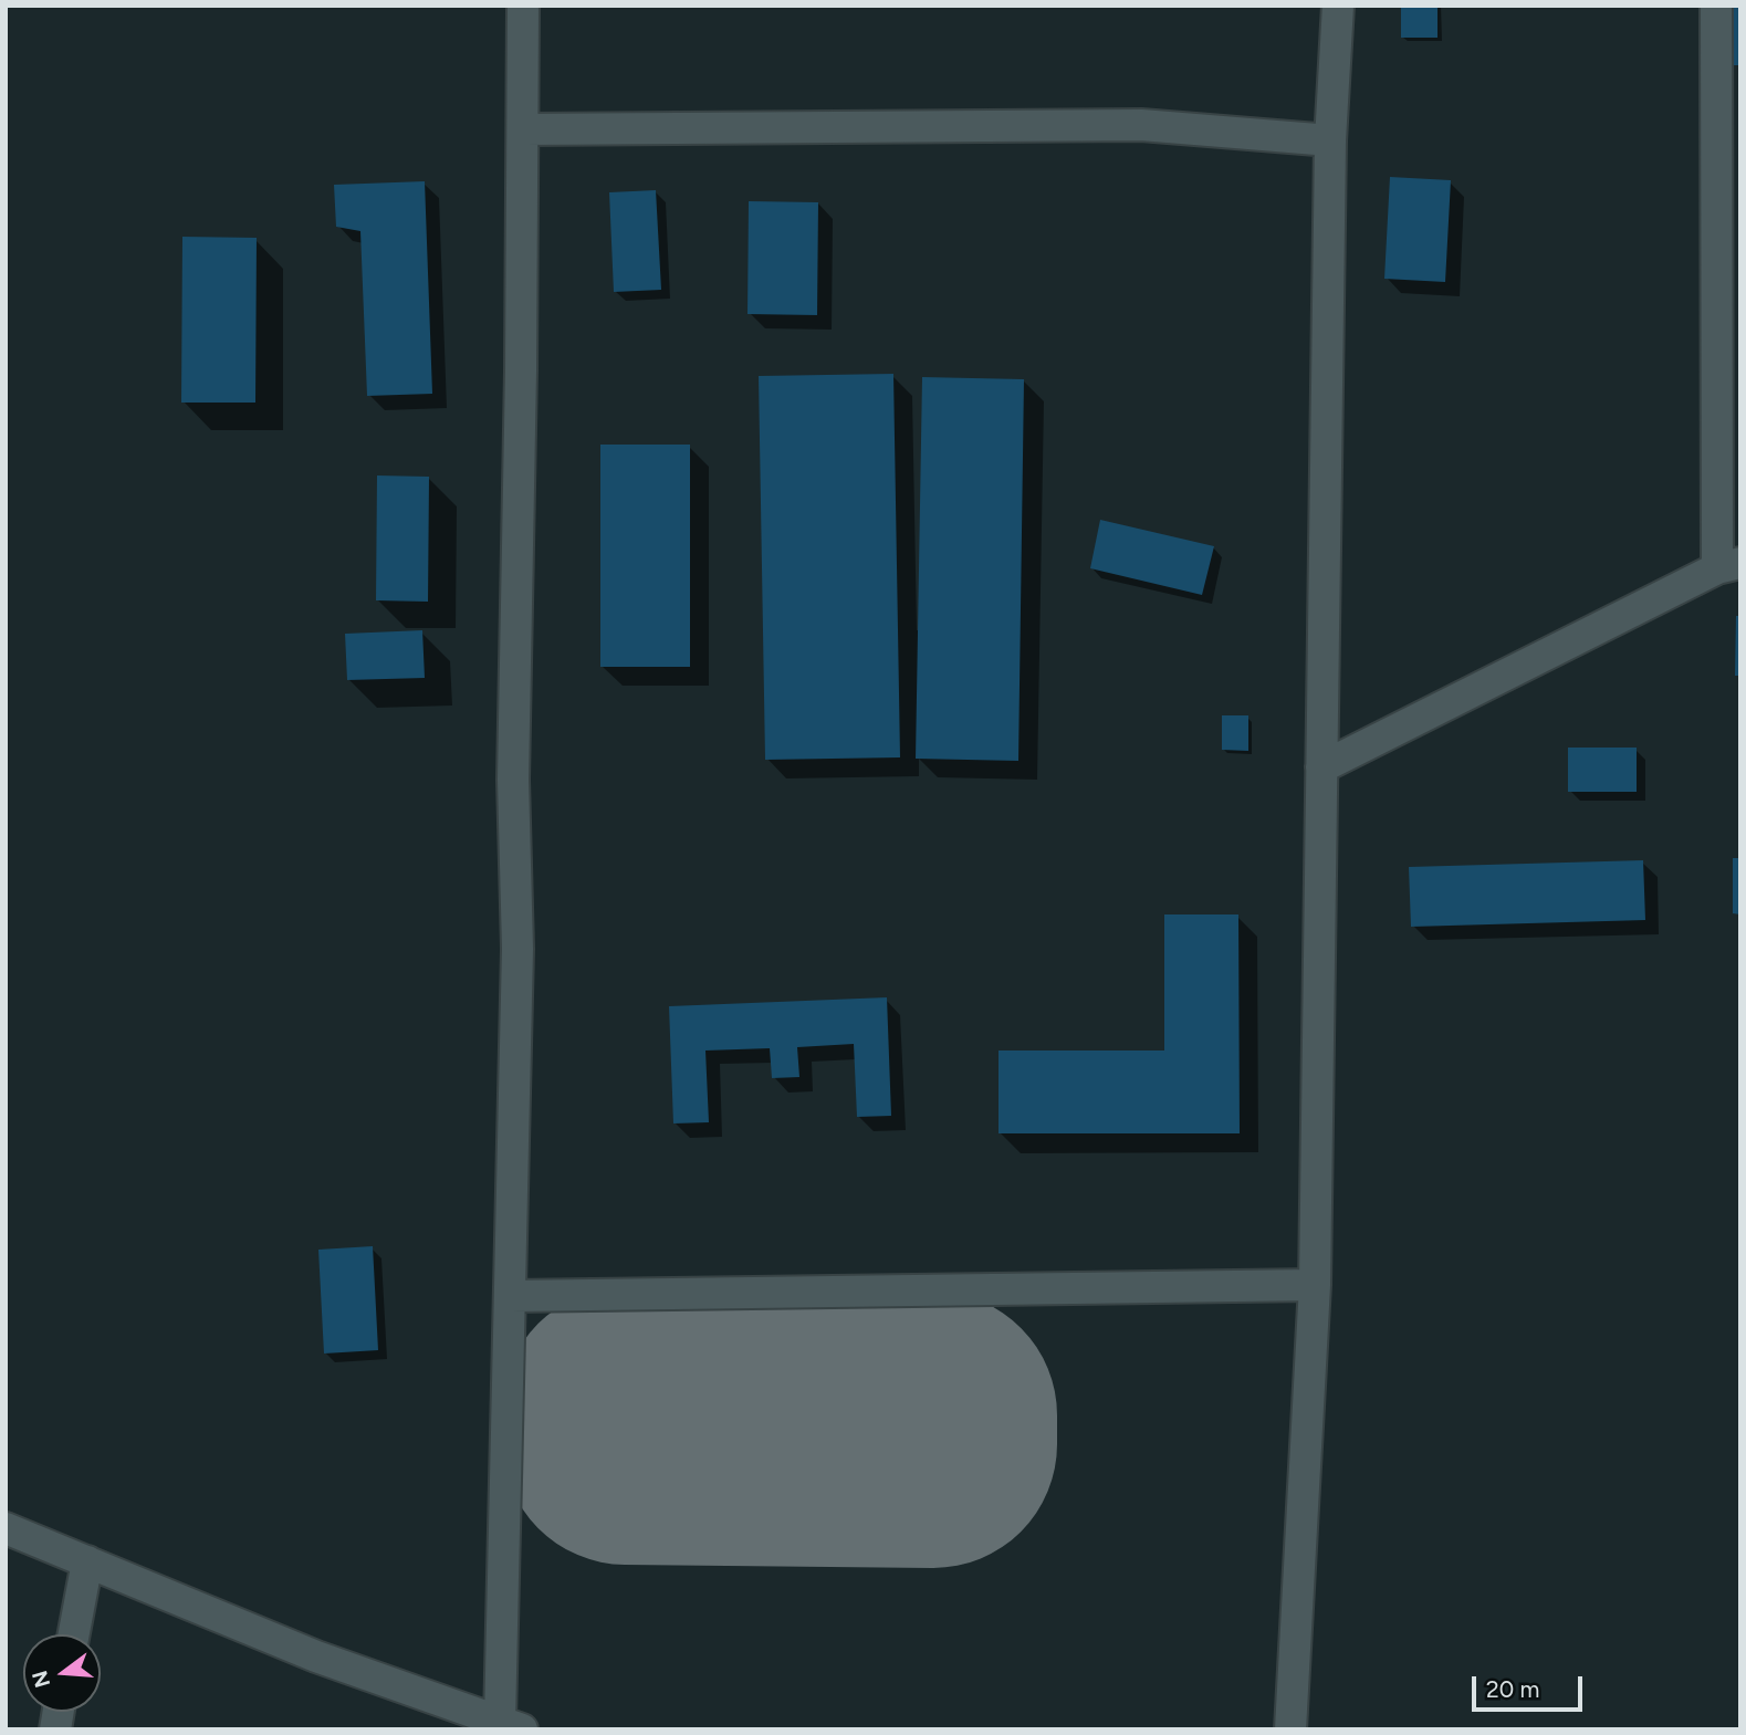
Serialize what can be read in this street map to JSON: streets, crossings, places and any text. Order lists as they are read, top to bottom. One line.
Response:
{"scale_bar":"20 m","north":"left"}
